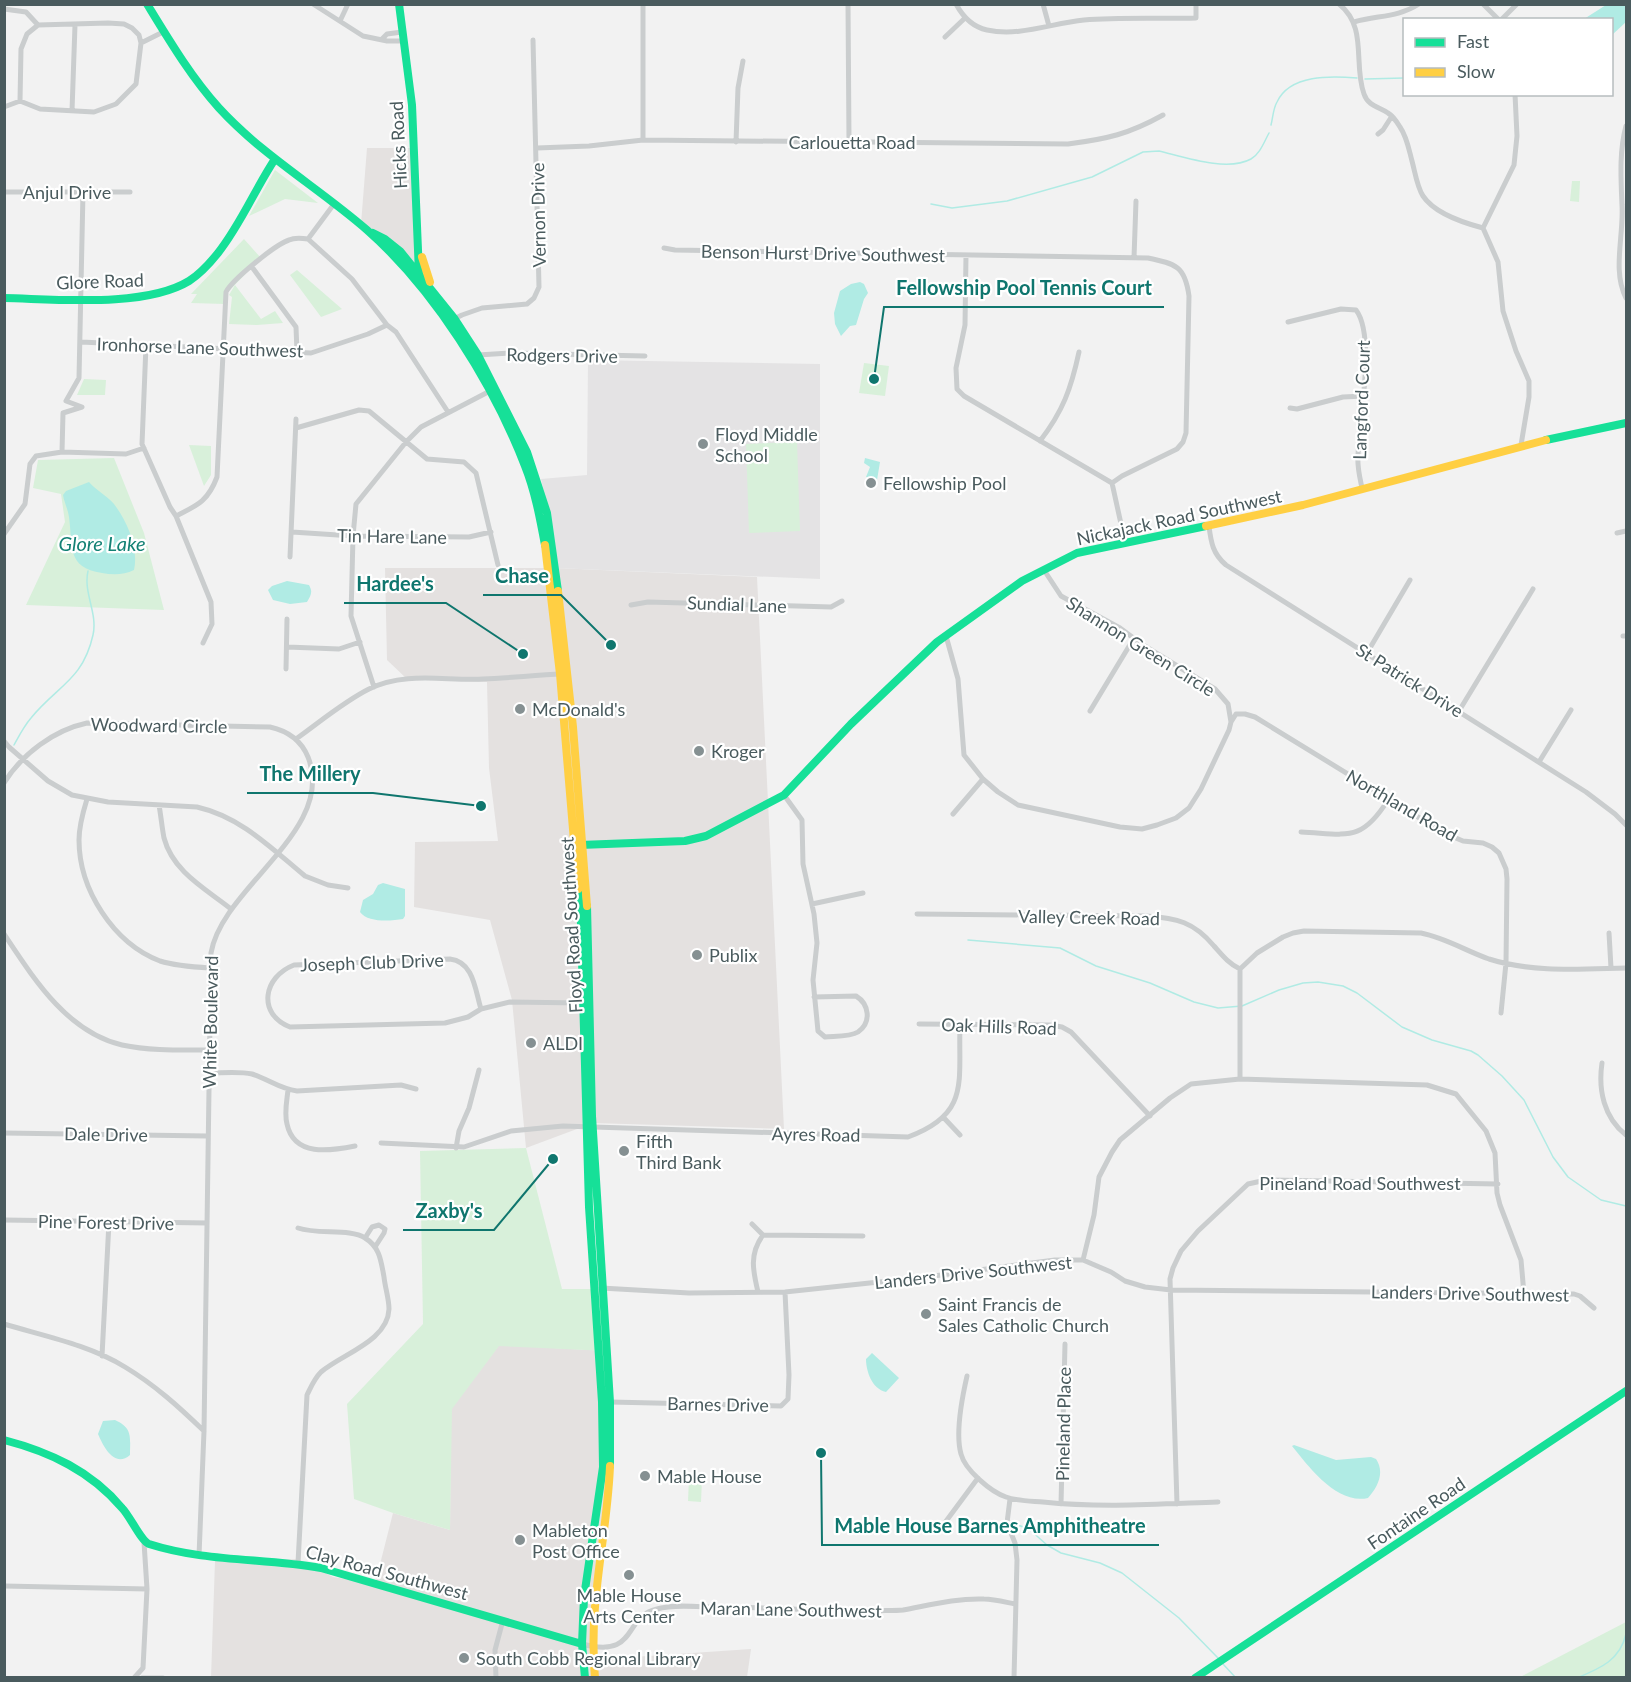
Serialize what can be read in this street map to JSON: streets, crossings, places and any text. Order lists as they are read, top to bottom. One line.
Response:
{"streets":{"main road":["Hicks Road","Glore Road","Nickajack Road Southwest","Floyd Road Southwest","Fontaine Road","Clay Road Southwest"],"street":["Carlouetta Road","Anjul Drive","Vernon Drive","Benson Hurst Drive Southwest","Ironhorse Lane Southwest","Rodgers Drive","Langford Court","Tin Hare Lane","Sundial Lane","Shannon Green Circle","St Patrick Drive","Woodward Circle","Northland Road","Valley Creek Road","Joseph Club Drive","White Boulevard","Oak Hills Road","Dale Drive","Ayres Road","Pineland Road Southwest","Pine Forest Drive","Landers Drive Southwest","Barnes Drive","Pineland Place","Maran Lane Southwest"]},"crossings":[["Carlouetta Road","Vernon Drive"],["Hicks Road","Floyd Road Southwest"],["Vernon Drive","Floyd Road Southwest"],["Glore Road","Floyd Road Southwest"],["Rodgers Drive","Floyd Road Southwest"],["Langford Court","Nickajack Road Southwest"],["Nickajack Road Southwest","Shannon Green Circle"],["Nickajack Road Southwest","St Patrick Drive"],["Nickajack Road Southwest","Floyd Road Southwest"],["Shannon Green Circle","Northland Road"],["Woodward Circle","White Boulevard"],["Floyd Road Southwest","Joseph Club Drive"],["Floyd Road Southwest","Ayres Road"],["Floyd Road Southwest","Landers Drive Southwest"],["Floyd Road Southwest","Barnes Drive"],["Floyd Road Southwest","Clay Road Southwest"],["Floyd Road Southwest","Maran Lane Southwest"],["White Boulevard","Dale Drive"],["White Boulevard","Pine Forest Drive"],["White Boulevard","Clay Road Southwest"],["Pineland Road Southwest","Landers Drive Southwest"],["Landers Drive Southwest","Barnes Drive"],["Clay Road Southwest","Maran Lane Southwest"]],"water":["Glore Lake"],"places":["Fellowship Pool Tennis Court","Floyd Middle School","Fellowship Pool","Chase","Hardee's","McDonald's","Kroger","The Millery","Publix","ALDI","Fifth Third Bank","Zaxby's","Saint Francis de Sales Catholic Church","Mable House Barnes Amphitheatre","Mable House","Mableton Post Office","Mable House Arts Center","South Cobb Regional Library"],"legend":["Fast","Slow"]}
